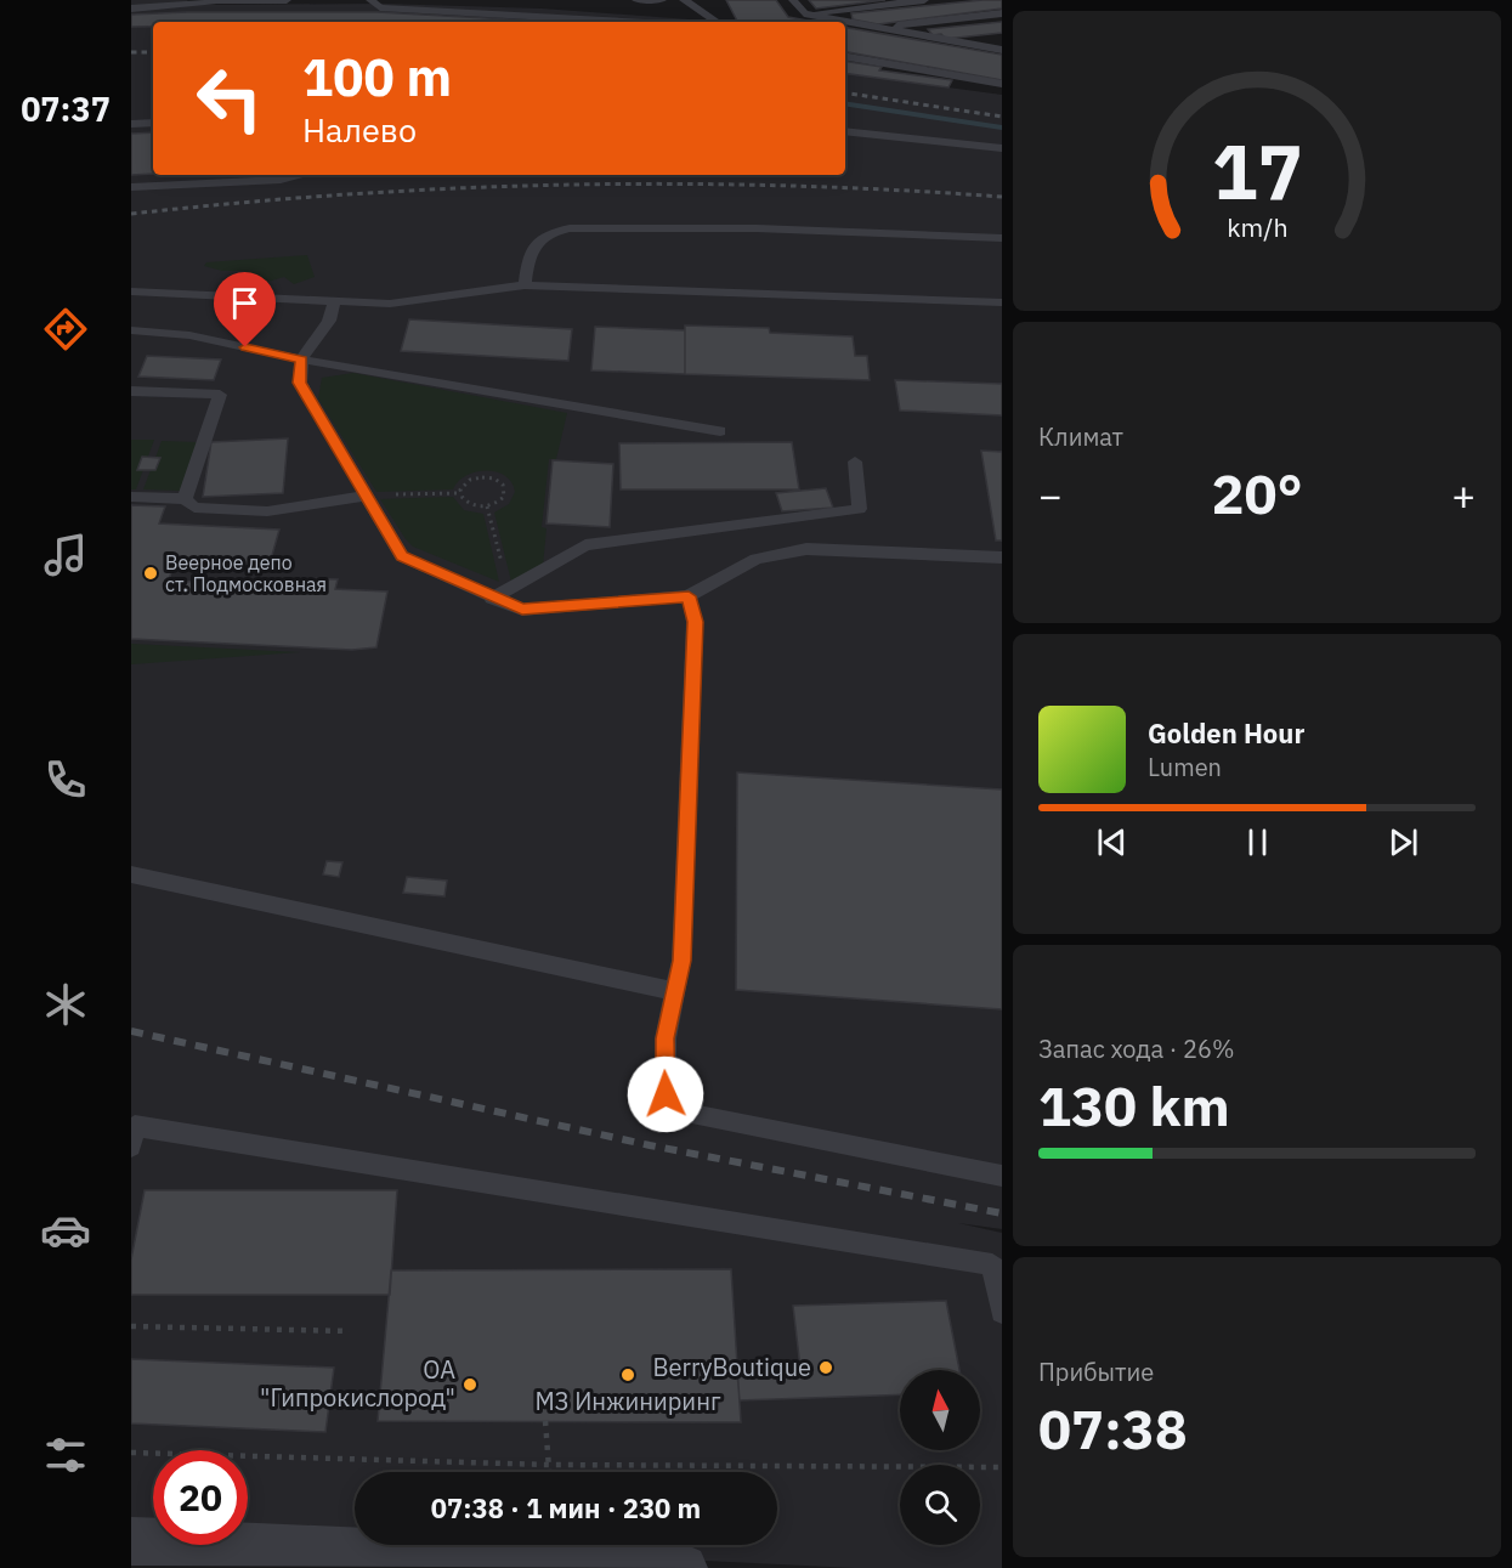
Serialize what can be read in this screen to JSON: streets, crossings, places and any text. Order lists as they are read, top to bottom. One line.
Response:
{"places":["Веерное депо ст. Подмосковная","BerryBoutique","МЗ Инжиниринг","ОА \"Гипрокислород\""],"north":"top","page":{"tabs":"07:37","turn":["100 m","Налево"],"tile":["Климат",["Запас хода · 26%","130 km"],["Прибытие","07:38"]],"heat":["−","20°","+"],"song":["Golden Hour","Lumen"],"limit":"20","trip":"07:38 · 1 мин · 230 m","gauge":["17","km/h"]}}
